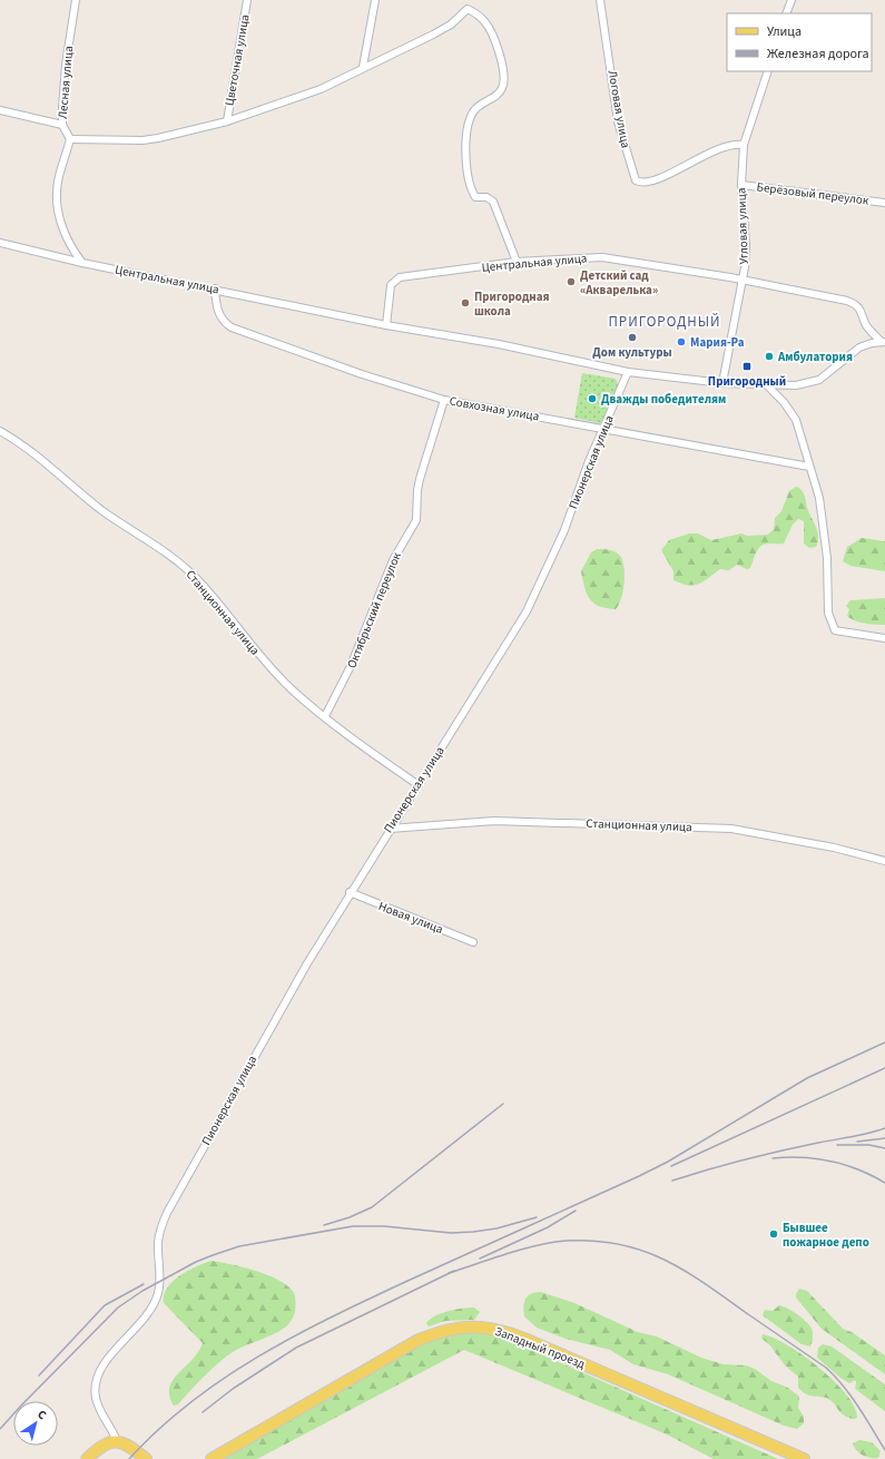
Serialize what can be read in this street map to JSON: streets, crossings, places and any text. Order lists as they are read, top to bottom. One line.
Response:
{"streets":{"main road":["Западный проезд"],"street":["Цветочная улица","Лесная улица","Логовая улица","Берёзовый переулок","Угловая улица","Центральная улица","Совхозная улица","Пионерская улица","Октябрьский переулок","Станционная улица","Новая улица"]},"crossings":[["Логовая улица","Угловая улица"],["Берёзовый переулок","Угловая улица"],["Угловая улица","Центральная улица"],["Центральная улица","Совхозная улица"],["Центральная улица","Пионерская улица"],["Совхозная улица","Пионерская улица"],["Совхозная улица","Октябрьский переулок"],["Пионерская улица","Станционная улица"],["Пионерская улица","Новая улица"],["Октябрьский переулок","Станционная улица"]],"districts":["ПРИГОРОДНЫЙ"],"places":{"other":["Детский сад «Акварелька»","Пригородная школа","Дом культуры","Мария-Ра","Амбулатория","Дважды победителям","Бывшее пожарное депо"],"transit":["Пригородный"]},"legend":["Улица","Железная дорога"],"north":"top right"}
